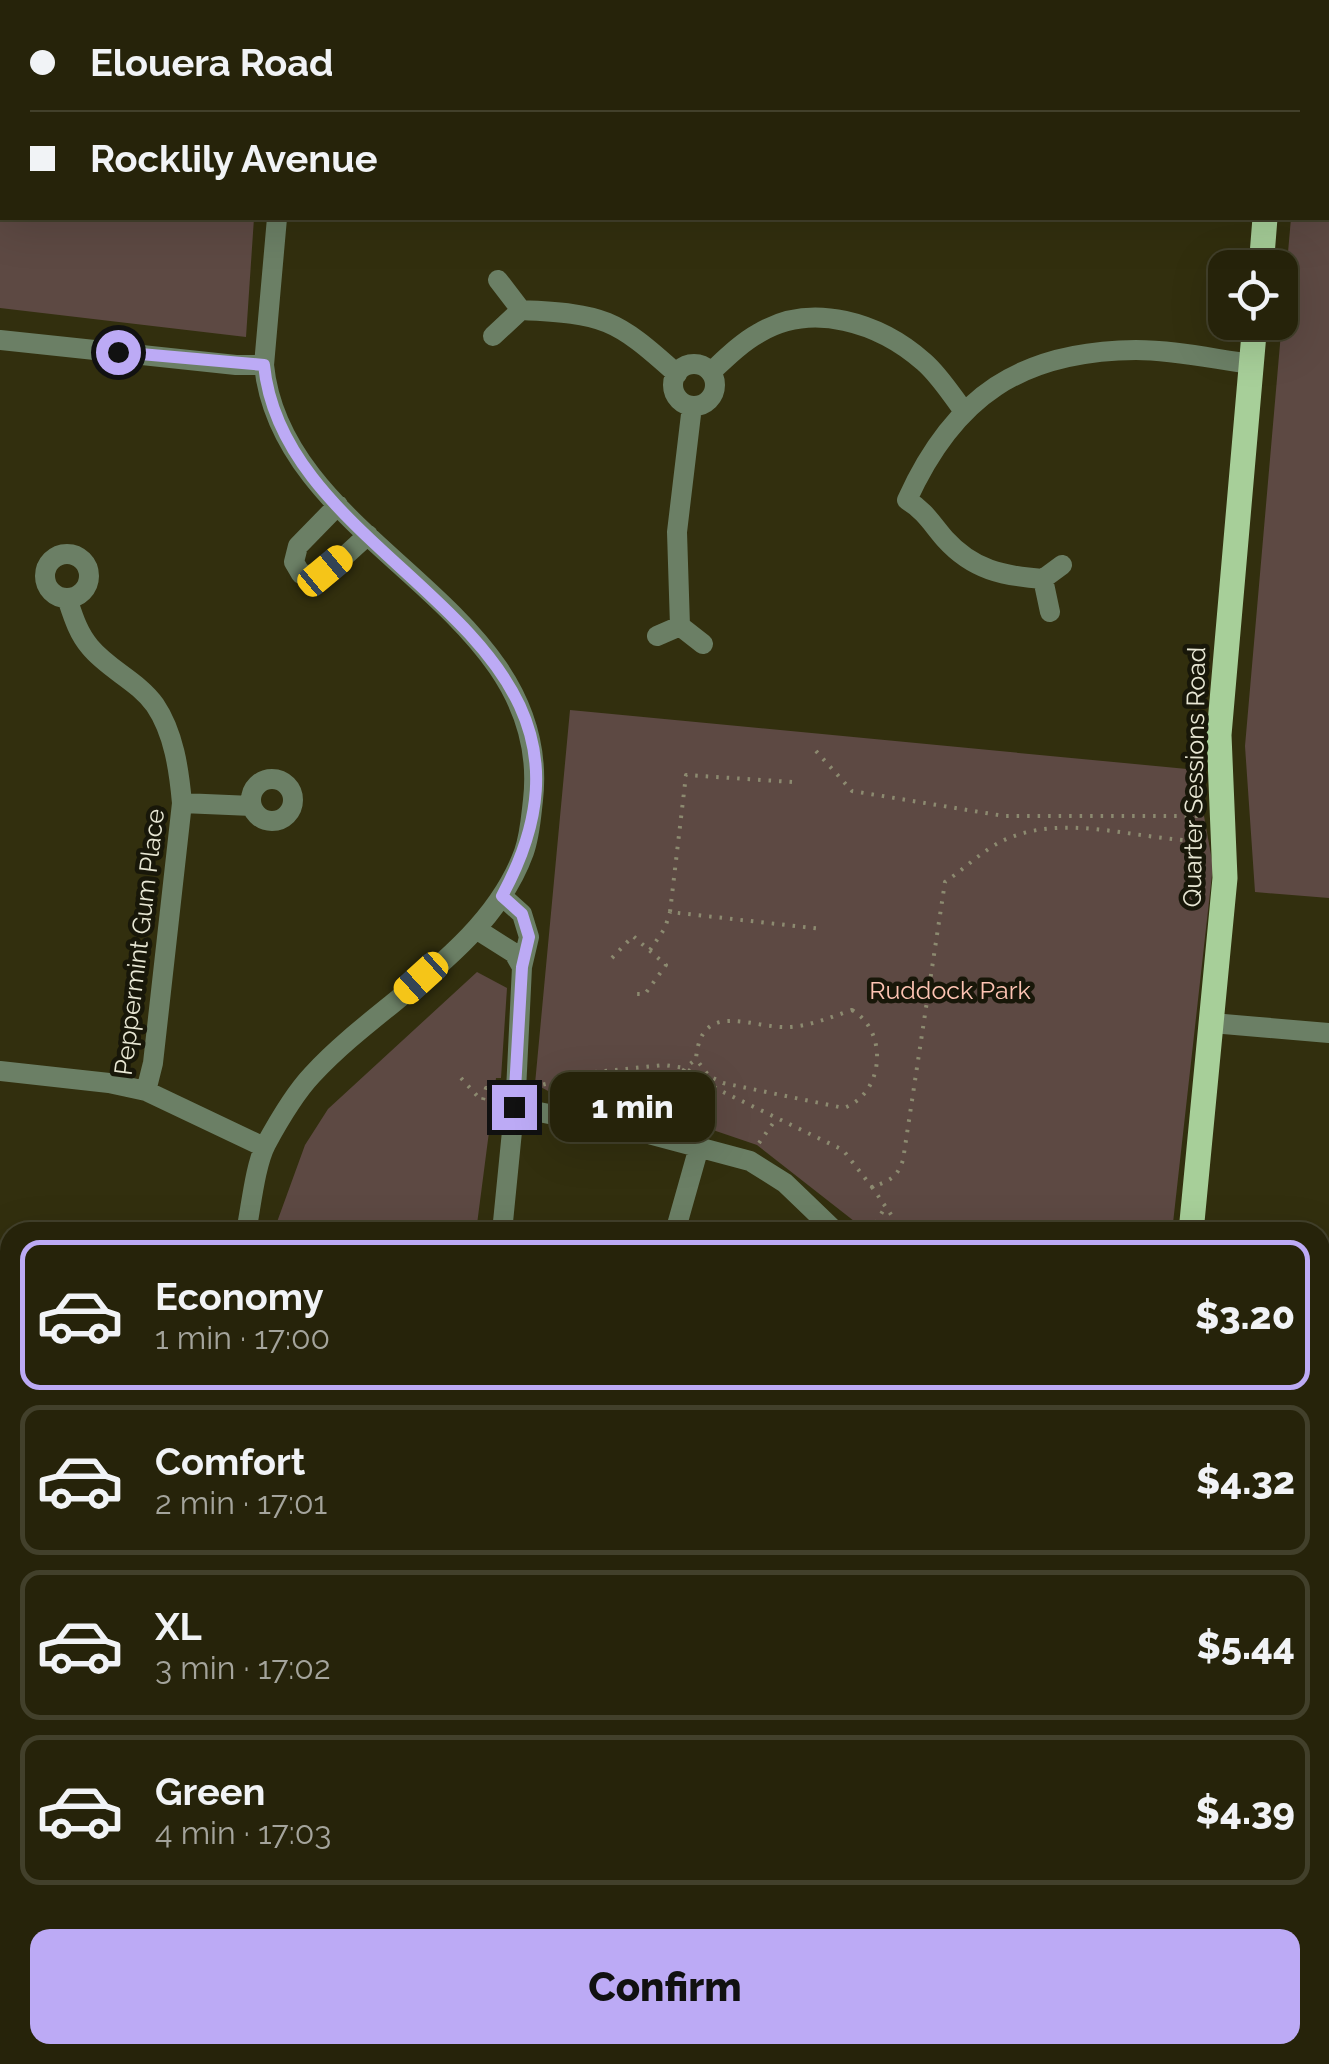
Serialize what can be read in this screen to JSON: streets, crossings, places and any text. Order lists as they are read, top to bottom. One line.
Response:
{"streets":{"main road":["Quarter Sessions Road"],"street":["Peppermint Gum Place"]},"parks":["Ruddock Park"],"page":{"banner":["Elouera Road","Rocklily Avenue"],"bubble":"1 min","list":[{"name":"Economy","note":"1 min · 17:00","value":"$3.20"},{"name":"Comfort","note":"2 min · 17:01","value":"$4.32"},{"name":"XL","note":"3 min · 17:02","value":"$5.44"},{"name":"Green","note":"4 min · 17:03","value":"$4.39"}],"buttons":"Confirm"}}
